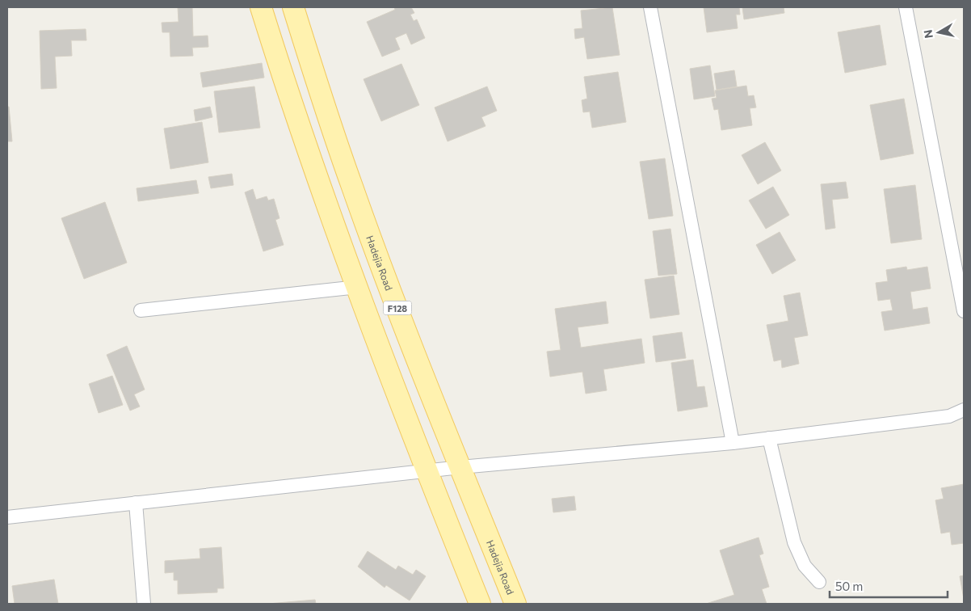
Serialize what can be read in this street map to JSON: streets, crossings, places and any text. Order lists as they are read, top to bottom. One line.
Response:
{"streets":{"main road":["Hadejia Road","F128"]},"scale_bar":"50 m","north":"left"}
